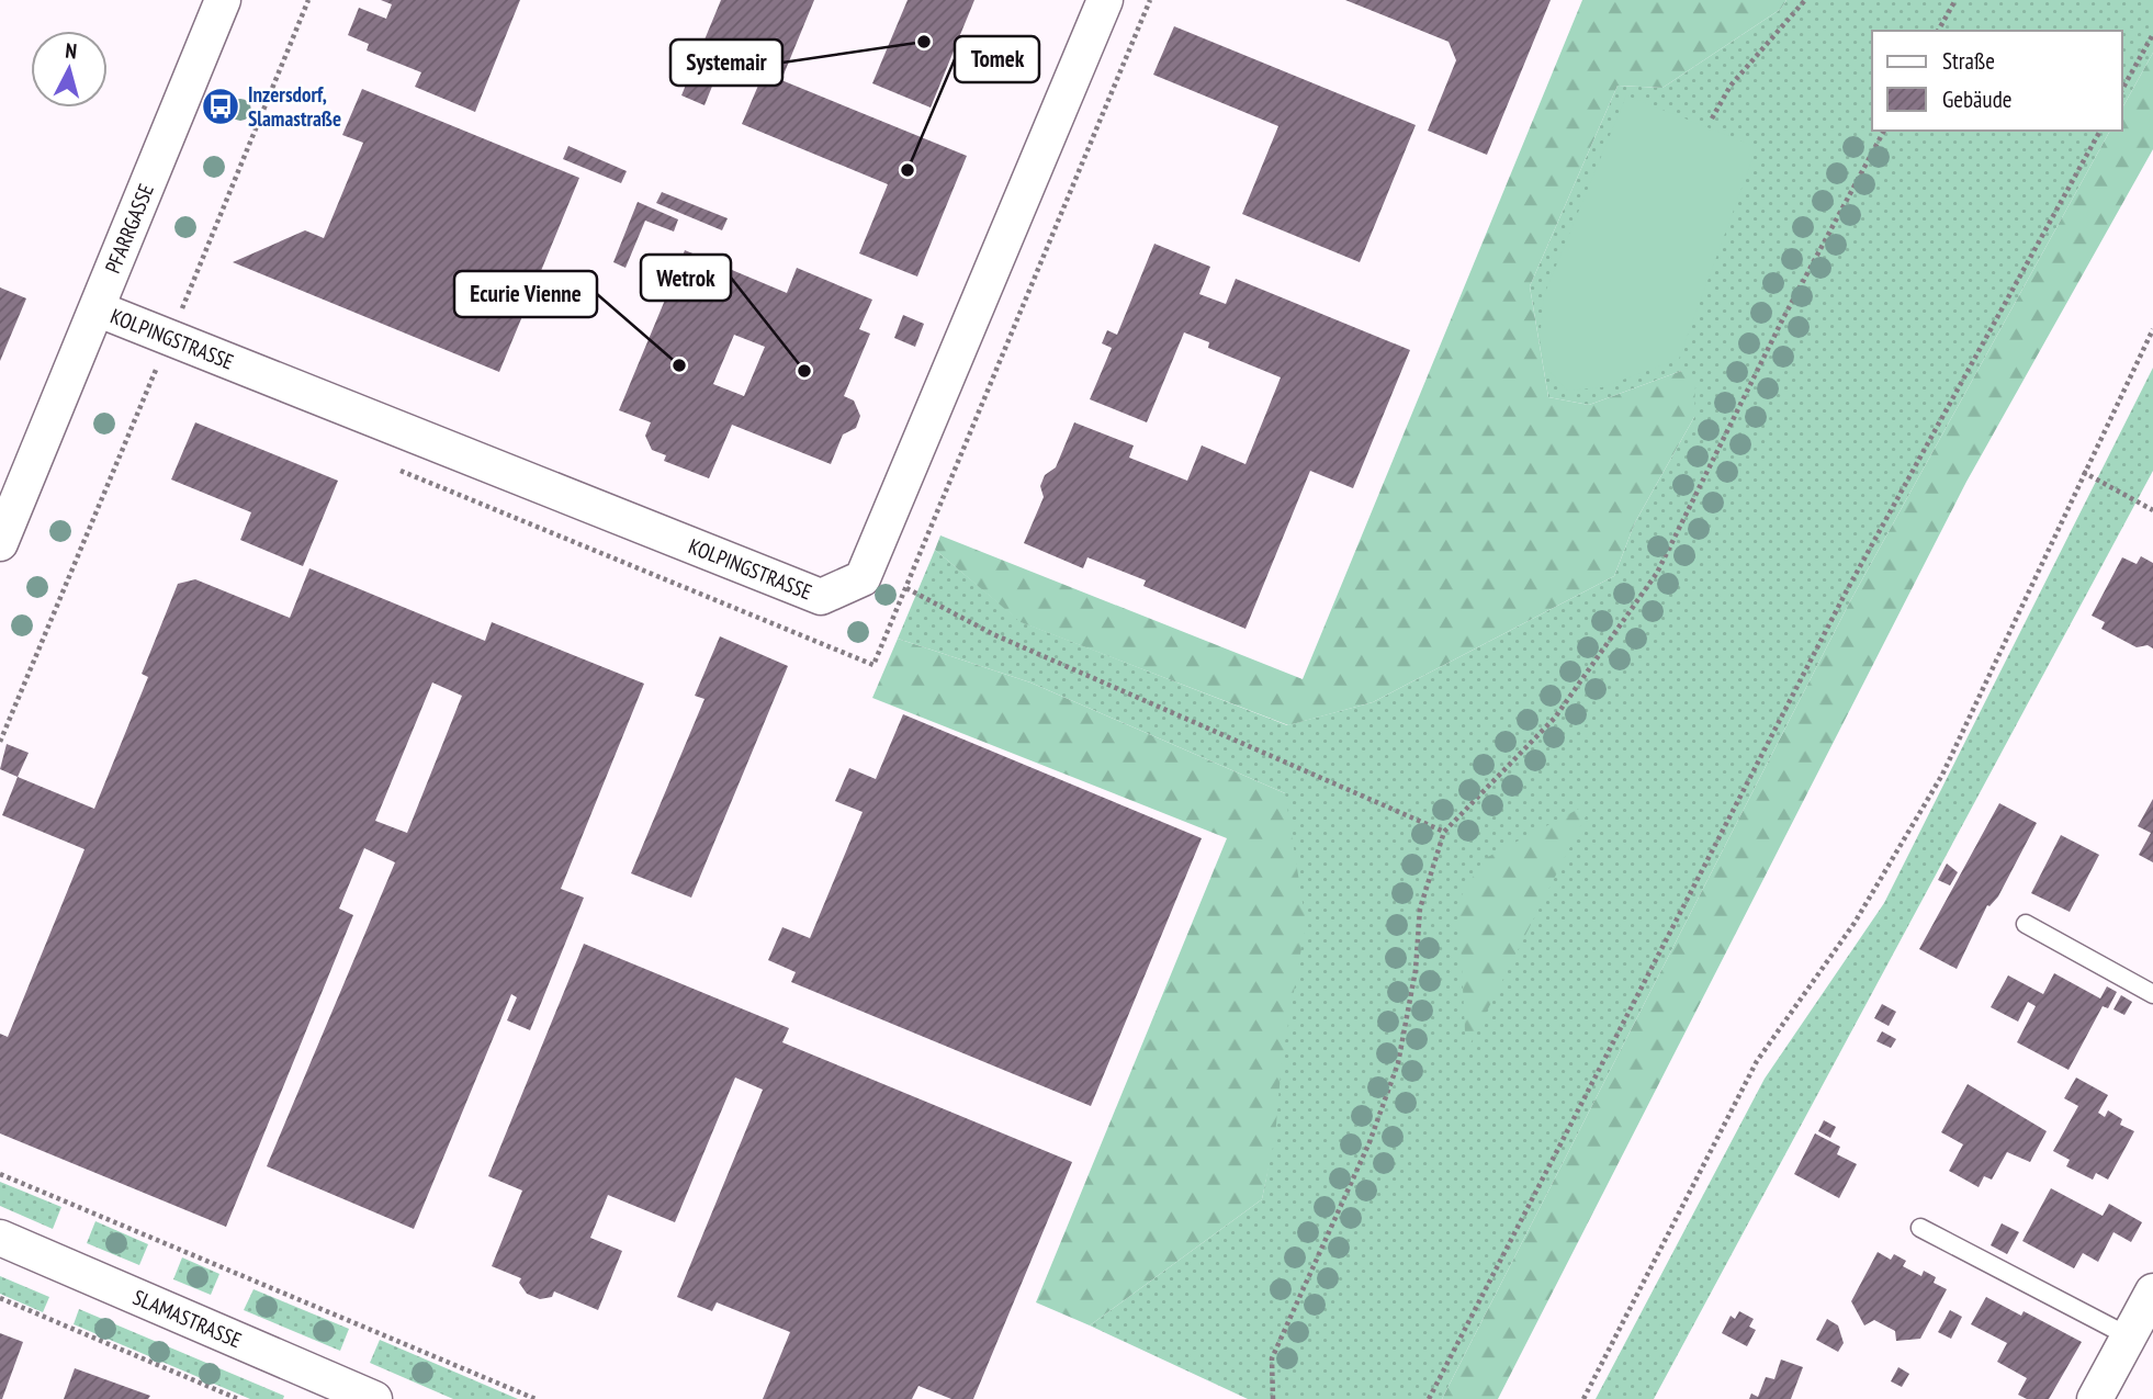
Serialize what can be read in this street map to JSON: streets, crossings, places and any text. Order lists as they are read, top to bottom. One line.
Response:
{"streets":{"street":["PFARRGASSE","KOLPINGSTRASSE","SLAMASTRASSE"]},"crossings":[["PFARRGASSE","KOLPINGSTRASSE"]],"places":{"other":["Systemair","Tomek","Ecurie Vienne","Wetrok"],"bus stop":["Inzersdorf, Slamastraße"]},"legend":["Straße","Gebäude"],"north":"top"}
